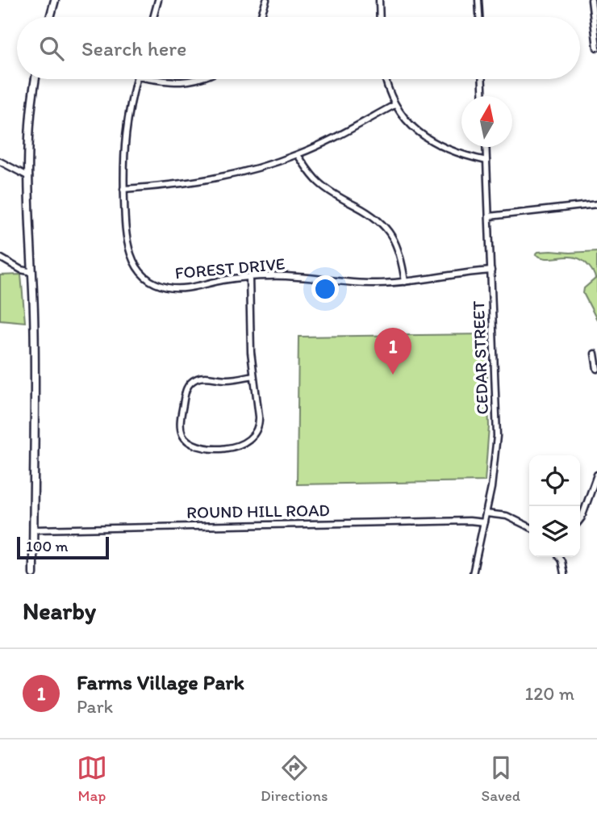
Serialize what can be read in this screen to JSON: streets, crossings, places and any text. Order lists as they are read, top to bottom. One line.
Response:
{"streets":{"street":["FOREST DRIVE","CEDAR STREET","ROUND HILL ROAD"]},"crossings":[["FOREST DRIVE","CEDAR STREET"],["CEDAR STREET","ROUND HILL ROAD"]],"scale_bar":"100 m","north":"top","page":{"search":"Search here","pins":"1","scale":"100 m","heading":"Nearby","list":[{"mark":"1","name":"Farms Village Park","note":"Park","value":"120 m"}],"nav":["Map","Directions","Saved"]}}
